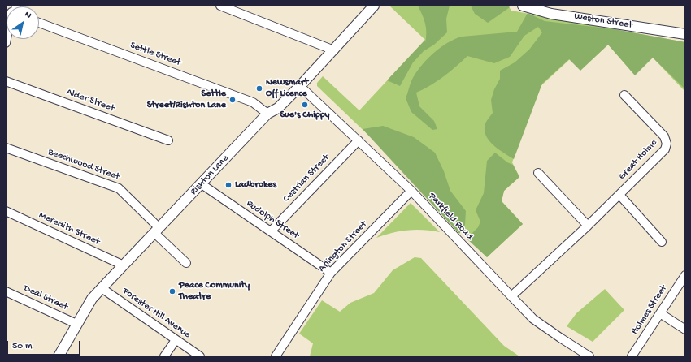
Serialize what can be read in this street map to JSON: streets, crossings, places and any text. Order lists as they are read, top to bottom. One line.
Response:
{"streets":{"street":["Weston Street","Settle Street","Alder Street","Great Holme","Beechwood Street","Rishton Lane","Cestrian Street","Parkfield Road","Rudolph Street","Meredith Street","Arlington Street","Deal Street","Holmes Street","Forester Hill Avenue"]},"crossings":[["Settle Street","Rishton Lane"],["Great Holme","Parkfield Road"],["Beechwood Street","Rishton Lane"],["Rishton Lane","Parkfield Road"],["Rishton Lane","Rudolph Street"],["Rishton Lane","Meredith Street"],["Rishton Lane","Deal Street"],["Rishton Lane","Forester Hill Avenue"],["Cestrian Street","Parkfield Road"],["Cestrian Street","Rudolph Street"],["Parkfield Road","Arlington Street"],["Rudolph Street","Arlington Street"]],"places":["Newsmart Off Licence","Settle Street/Rishton Lane","Sue's Chippy","Ladbrokes","Peace Community Theatre"],"scale_bar":"50 m","north":"top right"}
